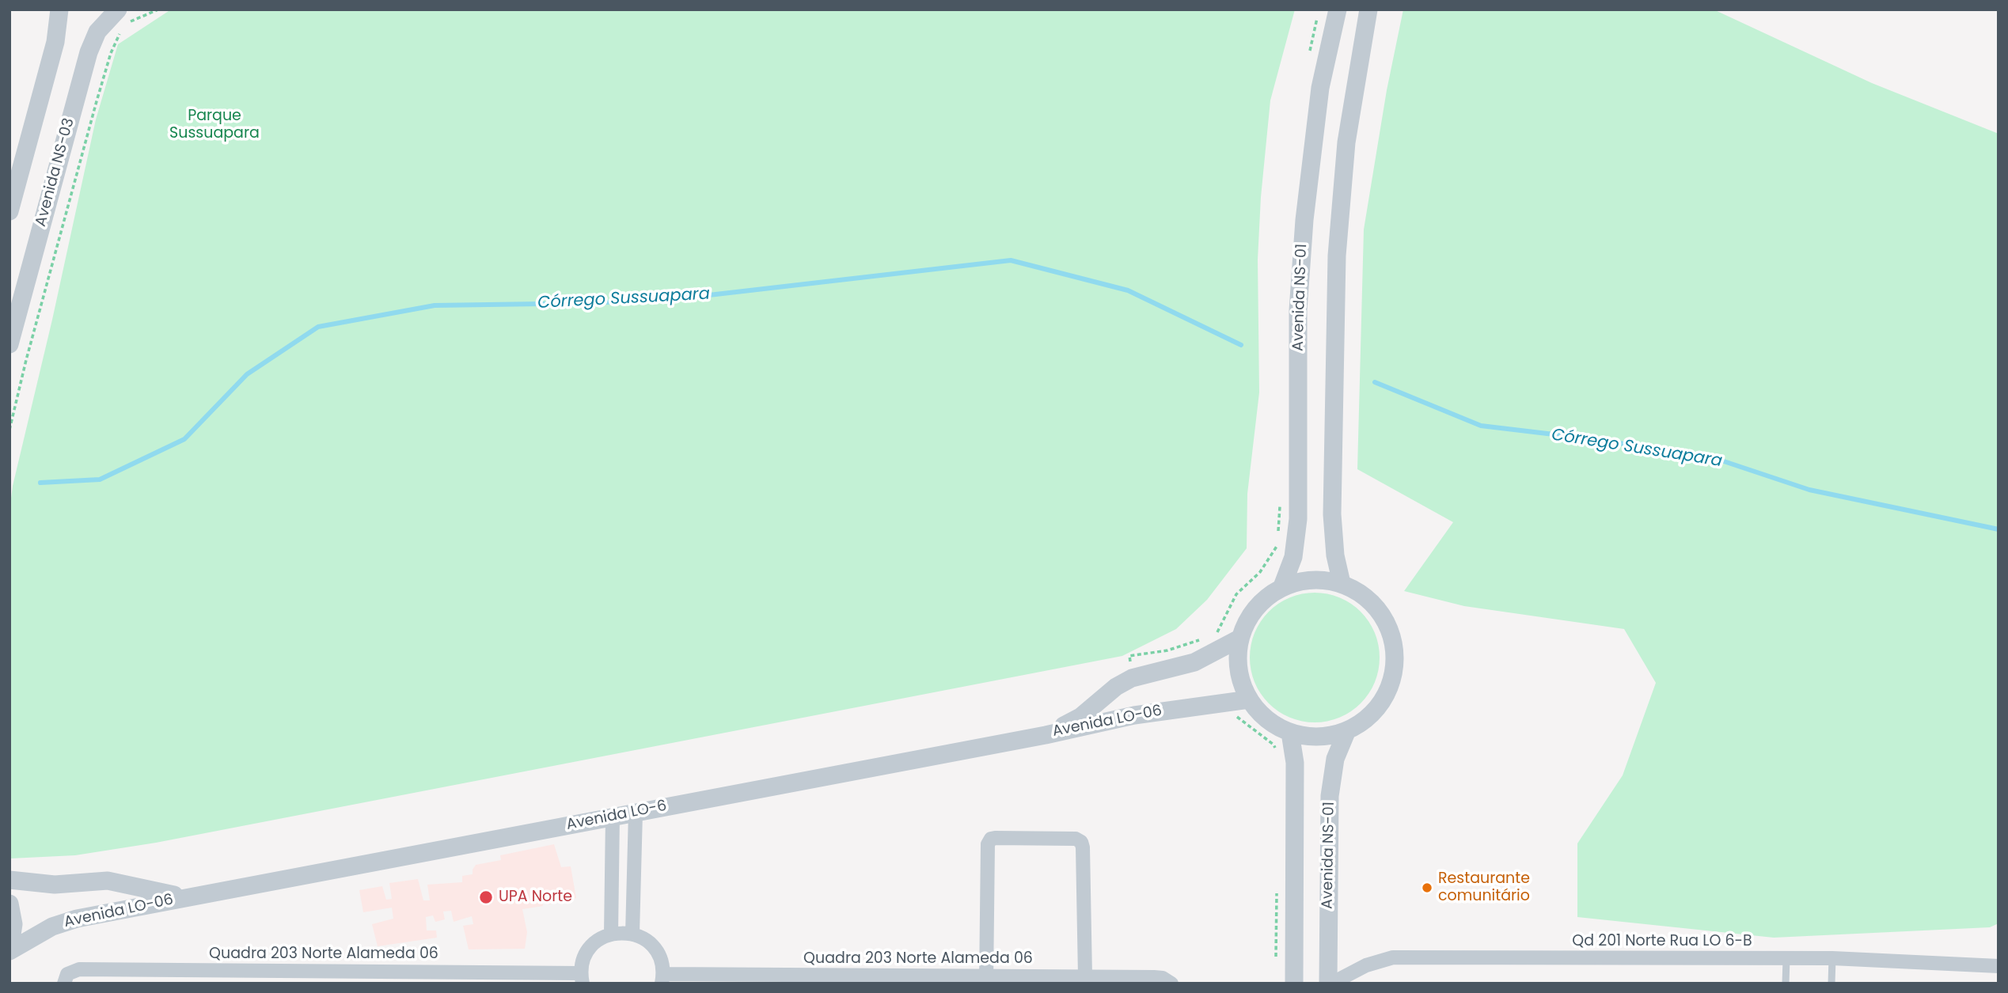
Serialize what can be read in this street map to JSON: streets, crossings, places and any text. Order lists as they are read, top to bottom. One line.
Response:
{"streets":{"street":["Avenida NS-03","Avenida NS-01","Avenida LO-06","Avenida LO-6","Qd 201 Norte Rua LO 6-B","Quadra 203 Norte Alameda 06"]},"crossings":[["Avenida NS-01","Avenida LO-06"],["Avenida NS-01","Qd 201 Norte Rua LO 6-B"],["Avenida LO-06","Avenida LO-6"]],"water":["Córrego Sussuapara"],"parks":["Parque Sussuapara"],"places":["Restaurante comunitário","UPA Norte"]}
